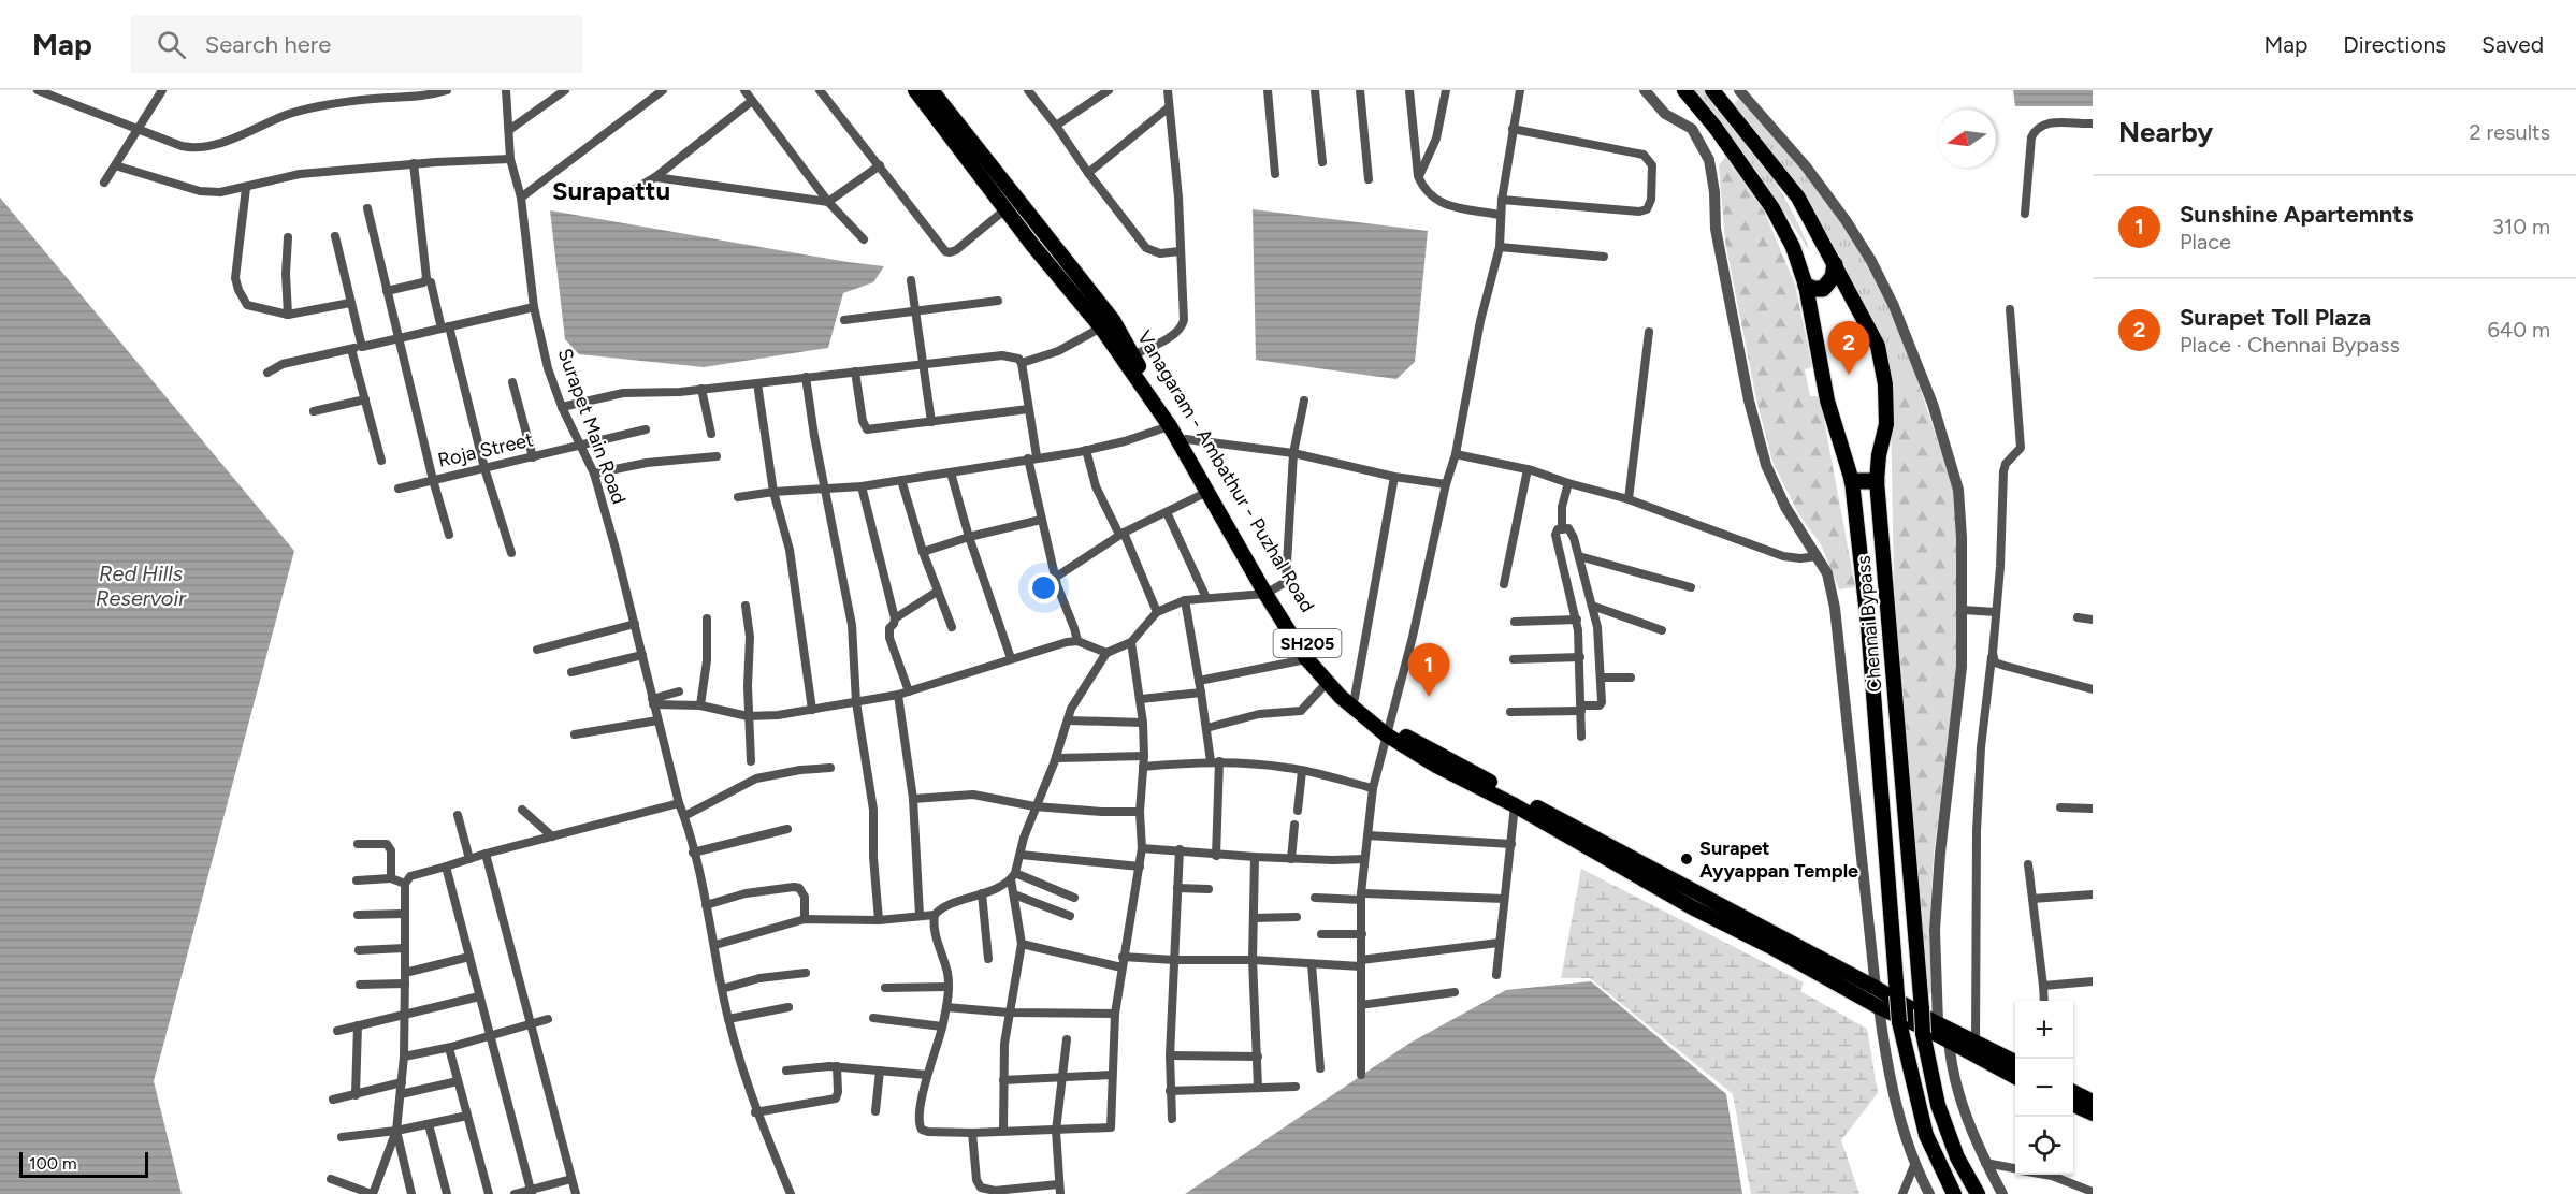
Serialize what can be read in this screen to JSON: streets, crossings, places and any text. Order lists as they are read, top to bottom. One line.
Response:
{"streets":{"main road":["Vanagaram - Ambathur - Puzhal Road","Chennai Bypass","SH205"],"street":["Surapet Main Road","Roja Street"]},"crossings":[["Surapet Main Road","Roja Street"]],"districts":["Surapattu"],"water":["Red Hills Reservoir"],"places":["Surapet Ayyappan Temple"],"scale_bar":"100 m","north":"left","page":{"header":"Map","search":"Search here","nav":["Map","Directions","Saved"],"heading":["Nearby","2 results"],"list":[{"mark":"1","name":"Sunshine Apartemnts","note":"Place","value":"310 m"},{"mark":"2","name":"Surapet Toll Plaza","note":"Place · Chennai Bypass","value":"640 m"}],"pins":["2","1"],"map_buttons":["+","−"],"scale":"100 m"}}
